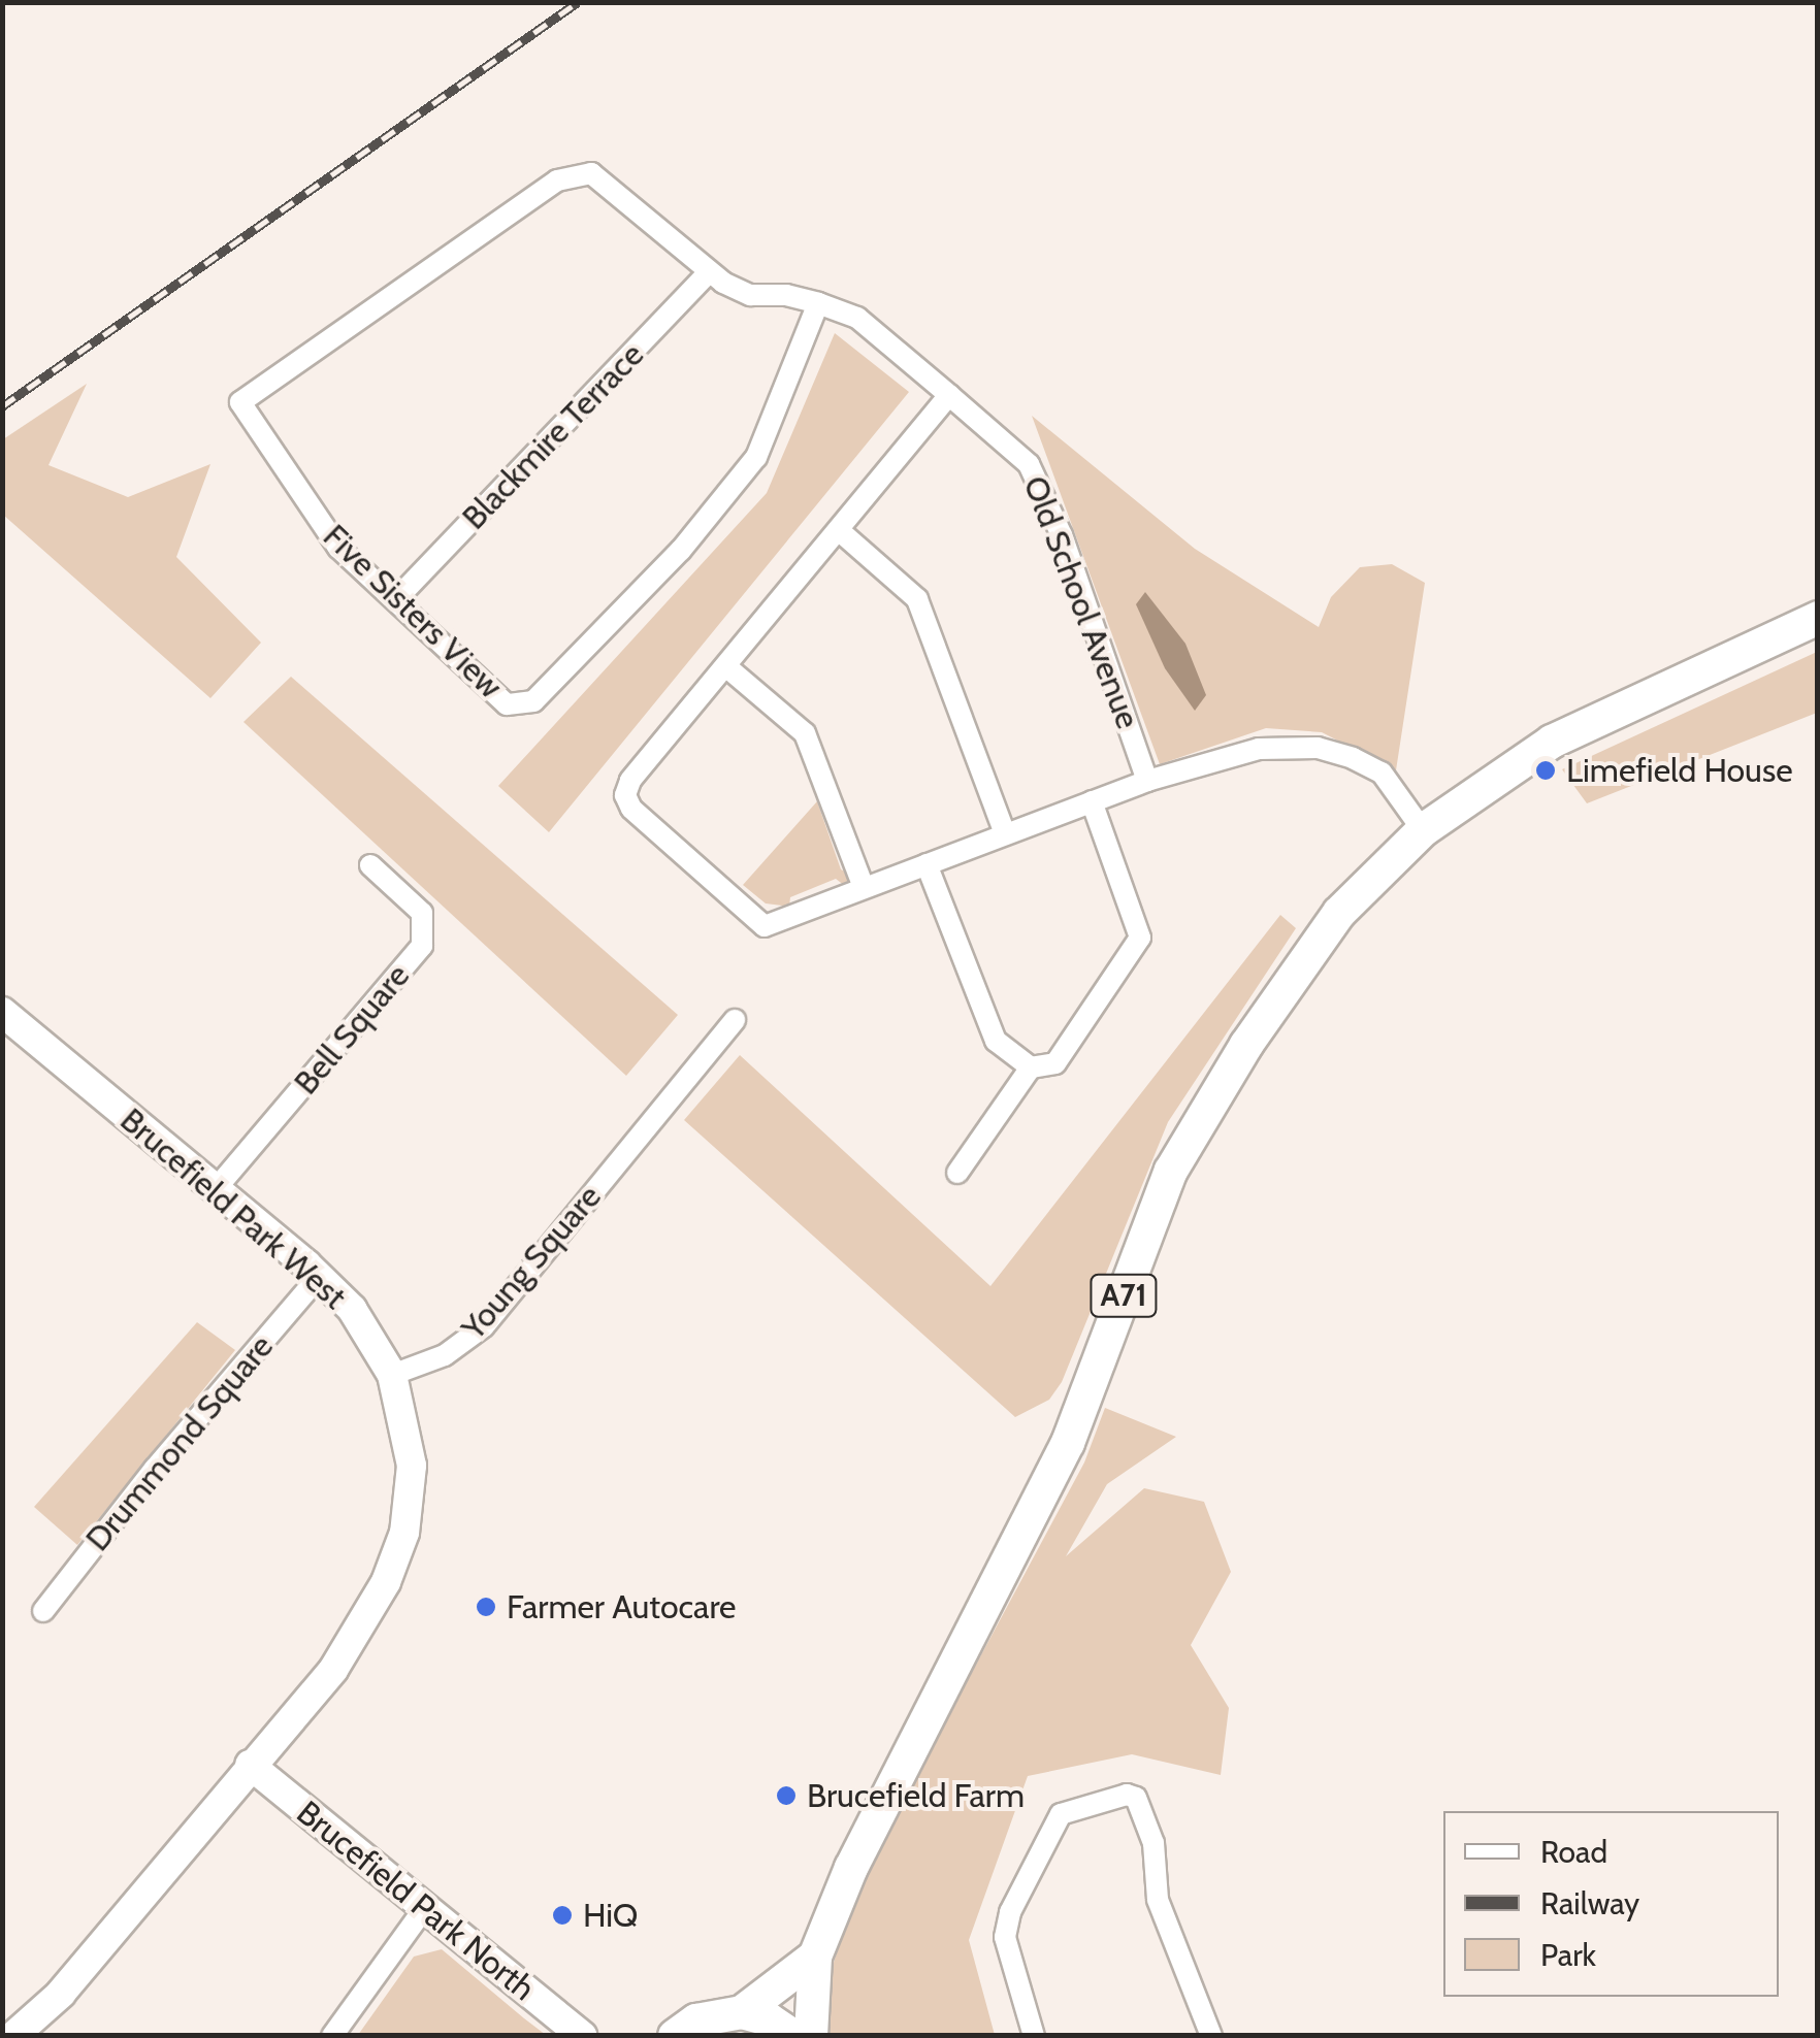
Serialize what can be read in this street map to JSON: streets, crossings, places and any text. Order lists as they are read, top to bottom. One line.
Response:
{"streets":{"main road":["A71"],"street":["Blackmire Terrace","Old School Avenue","Five Sisters View","Bell Square","Brucefield Park West","Young Square","Drummond Square","Brucefield Park North"]},"crossings":[["Blackmire Terrace","Five Sisters View"],["Old School Avenue","Five Sisters View"],["Bell Square","Brucefield Park West"],["Brucefield Park West","Young Square"],["Brucefield Park West","Drummond Square"],["Brucefield Park West","Brucefield Park North"]],"places":["Limefield House","Farmer Autocare","Brucefield Farm","HiQ"],"legend":["Road","Railway","Park"]}
